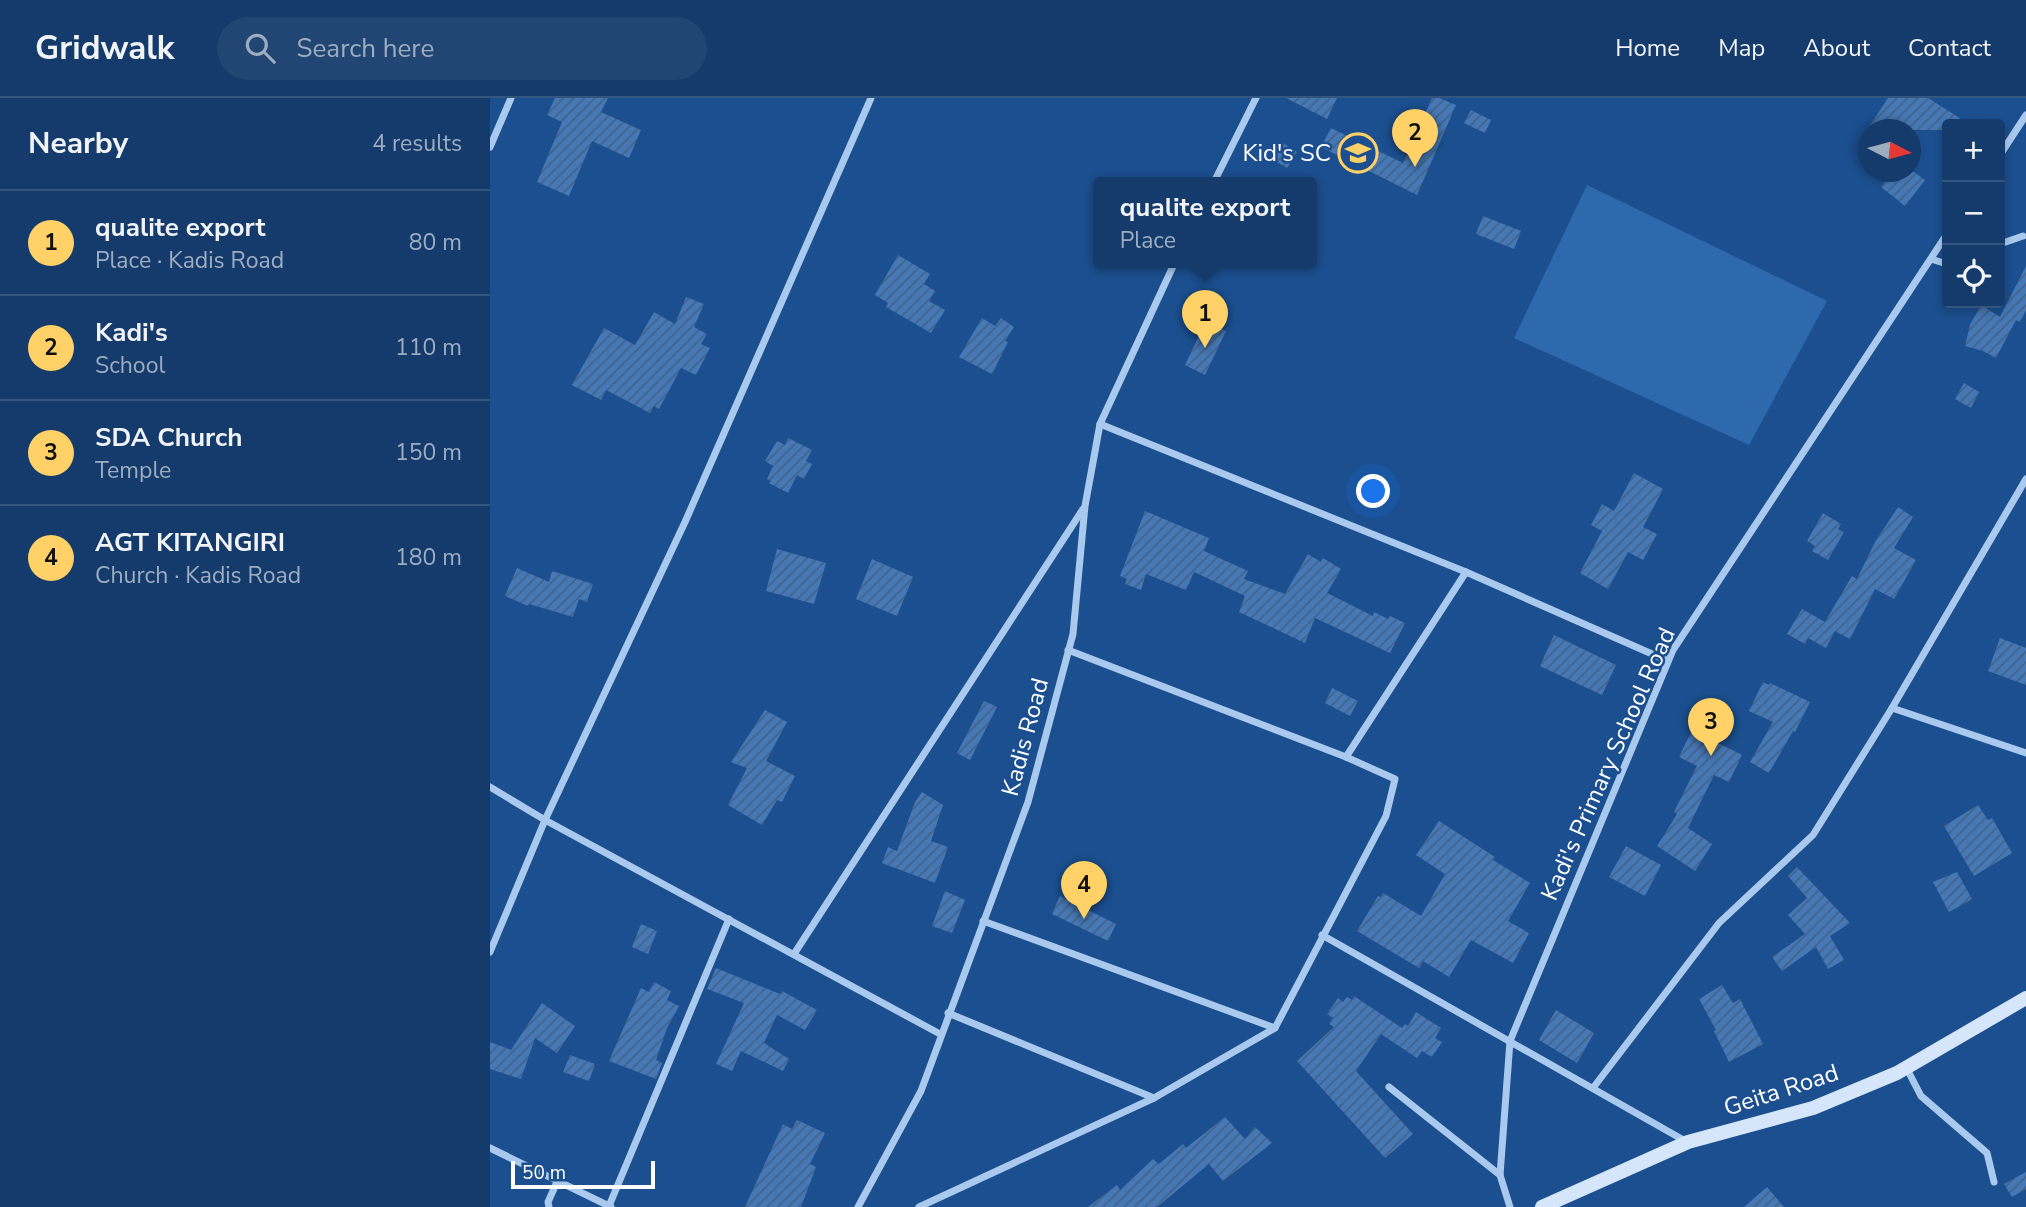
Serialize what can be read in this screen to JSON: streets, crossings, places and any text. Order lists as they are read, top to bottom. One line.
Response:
{"streets":{"main road":["Geita Road"],"street":["Kadis Road","Kadi's Primary School Road"]},"places":{"school or university":["Kid's SC"]},"scale_bar":"50 m","north":"right","page":{"header":"Gridwalk","search":"Search here","nav":["Home","Map","About","Contact"],"heading":["Nearby","4 results"],"pins":["2","1","3","4"],"map_buttons":["+","−"],"popup":["qualite export","Place"],"list":[{"mark":"1","name":"qualite export","note":"Place · Kadis Road","value":"80 m"},{"mark":"2","name":"Kadi's","note":"School","value":"110 m"},{"mark":"3","name":"SDA Church","note":"Temple","value":"150 m"},{"mark":"4","name":"AGT KITANGIRI","note":"Church · Kadis Road","value":"180 m"}],"scale":"50 m"}}
